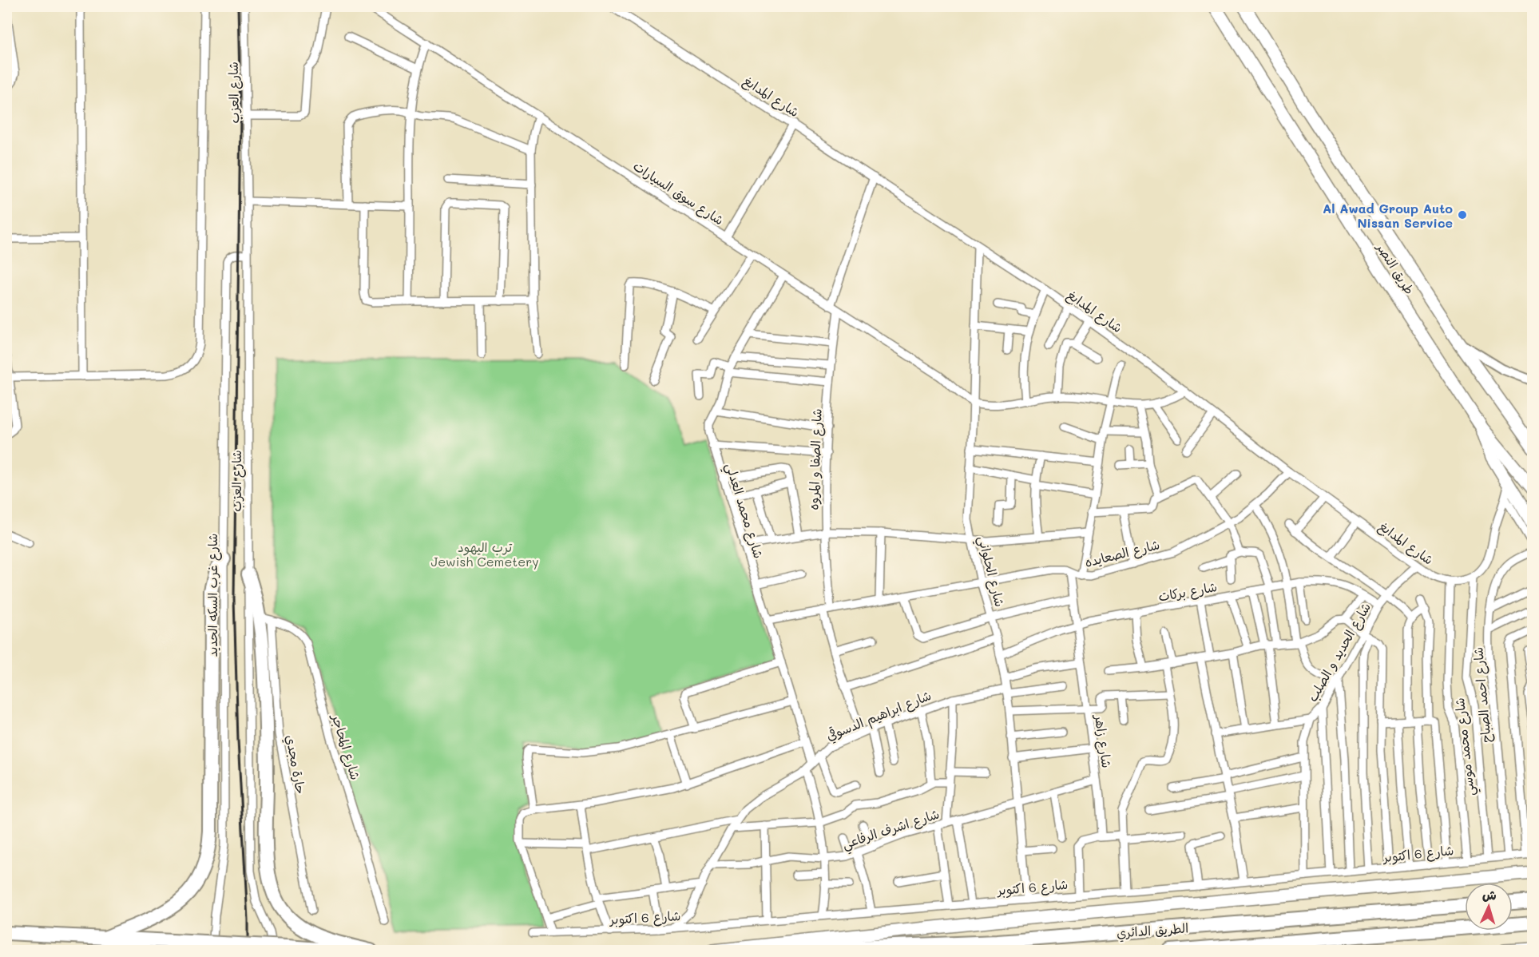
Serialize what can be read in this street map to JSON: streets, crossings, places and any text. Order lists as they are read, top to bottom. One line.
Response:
{"streets":{"highway":["طريق النصر","الطريق الدائري"],"street":["شارع العزب","شارع المدابغ","شارع سوق السيارات","شارع الصفا و المروه","شارع محمد العدلي","شارع الصعايده","شارع الحلواني","شارع بركات","شارع غرب السكه الحديد","شارع الحديد و الصلب","شارع احمد الصباح","شارع ابراهيم الدسوقي","شارع زاهر","شارع المحاجر","شارع محمد موسي","حارة مجدي","شارع اشرف الرفاعي","شارع 6 اكتوبر"]},"crossings":[["شارع العزب","شارع غرب السكه الحديد"],["شارع المدابغ","شارع الصعايده"],["شارع المدابغ","شارع الحلواني"],["شارع المدابغ","شارع الحديد و الصلب"],["شارع سوق السيارات","شارع الصفا و المروه"],["شارع سوق السيارات","شارع محمد العدلي"],["شارع سوق السيارات","شارع الحلواني"],["شارع الصفا و المروه","شارع الصعايده"],["شارع محمد العدلي","شارع الصعايده"],["شارع محمد العدلي","شارع ابراهيم الدسوقي"],["شارع الصعايده","شارع الحلواني"],["شارع الصعايده","شارع زاهر"],["شارع الحلواني","شارع بركات"],["شارع الحلواني","شارع ابراهيم الدسوقي"],["شارع الحلواني","شارع اشرف الرفاعي"],["شارع الحلواني","شارع 6 اكتوبر"],["شارع بركات","شارع الحديد و الصلب"],["شارع بركات","شارع زاهر"],["شارع الحديد و الصلب","شارع 6 اكتوبر"],["شارع احمد الصباح","شارع 6 اكتوبر"],["شارع ابراهيم الدسوقي","شارع اشرف الرفاعي"],["شارع ابراهيم الدسوقي","شارع 6 اكتوبر"],["شارع زاهر","شارع اشرف الرفاعي"],["شارع المحاجر","حارة مجدي"],["شارع محمد موسي","شارع 6 اكتوبر"]],"parks":["ترب اليهود Jewish Cemetery"],"places":["Al Awad Group Auto Nissan Service"],"north":"top"}
